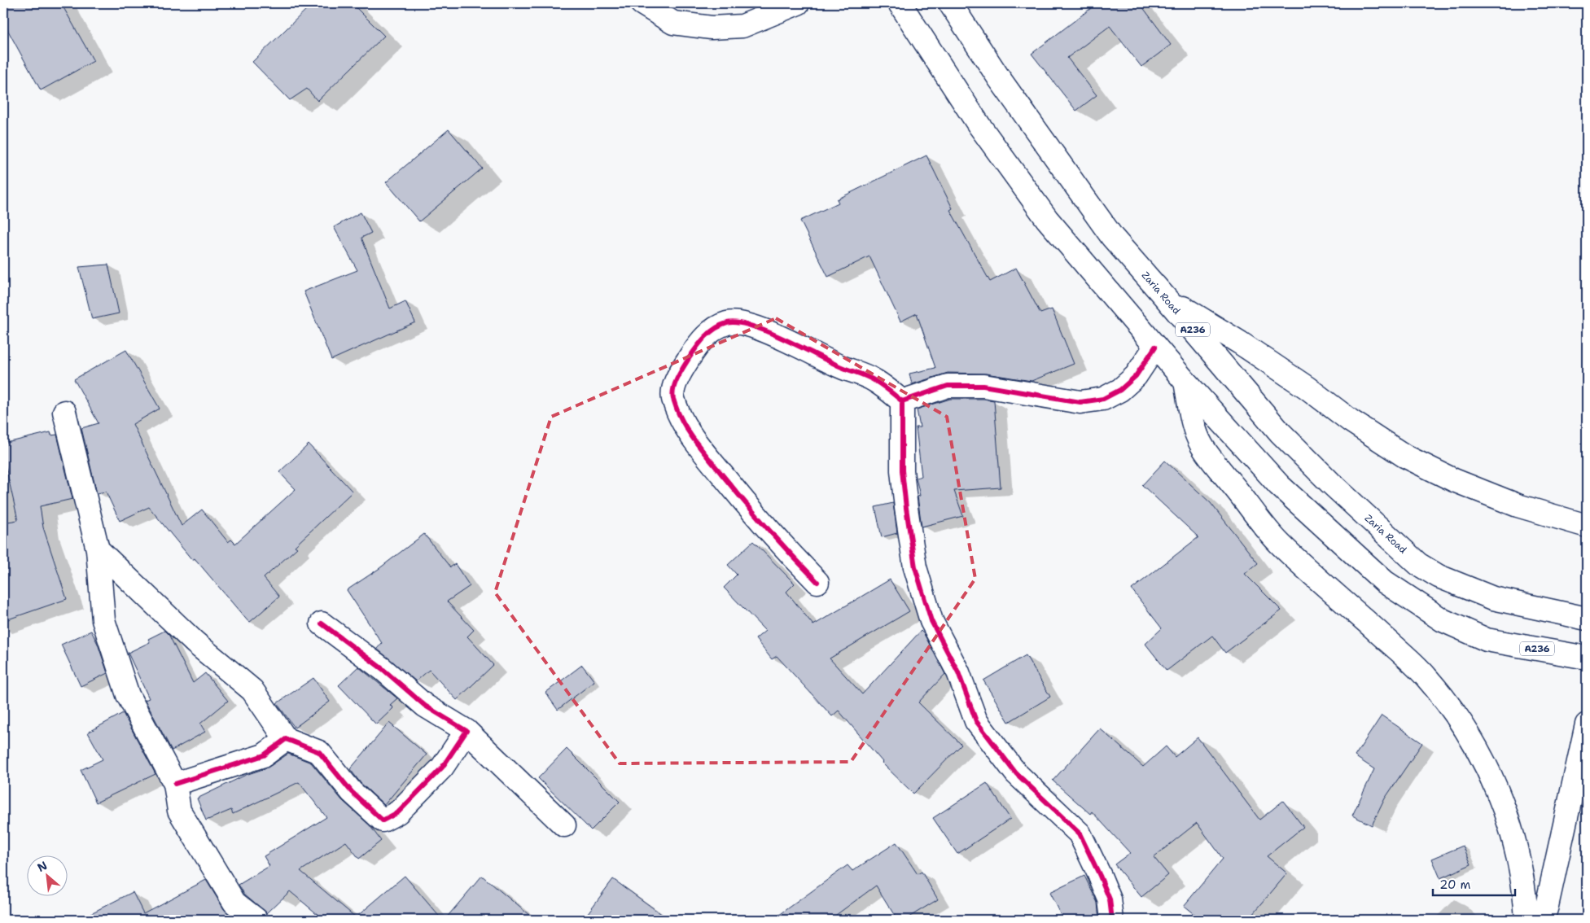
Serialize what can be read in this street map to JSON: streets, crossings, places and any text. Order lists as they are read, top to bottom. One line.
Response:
{"streets":{"main road":["Zaria Road","A236"]},"scale_bar":"20 m","north":"top left"}
